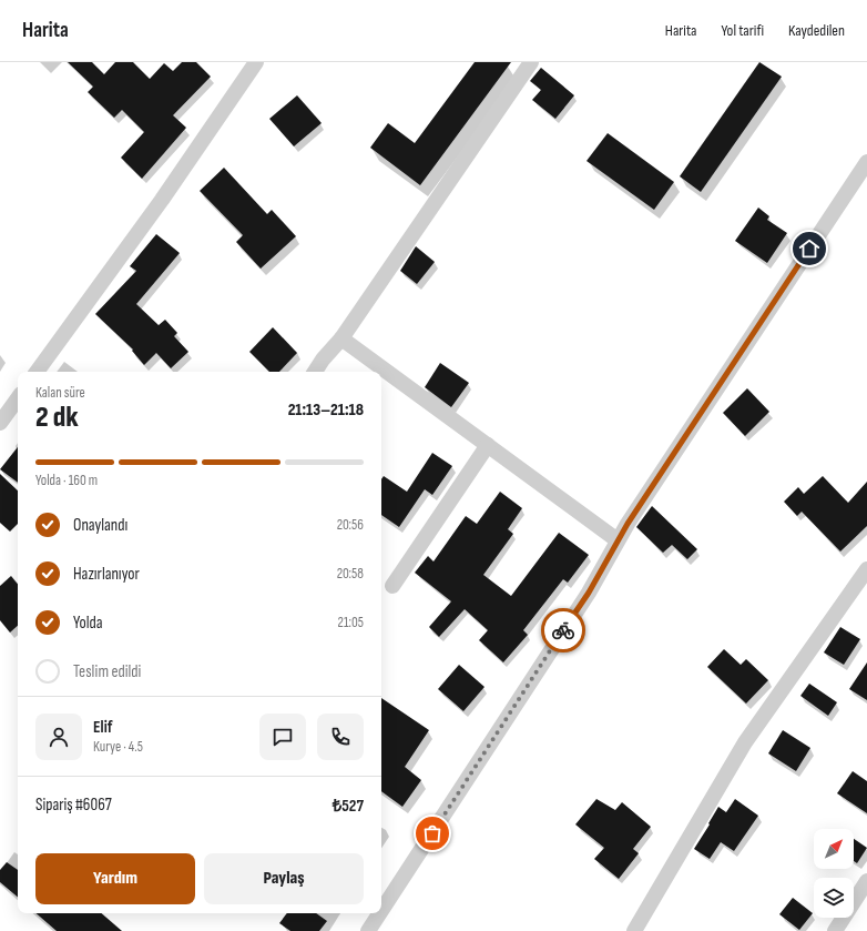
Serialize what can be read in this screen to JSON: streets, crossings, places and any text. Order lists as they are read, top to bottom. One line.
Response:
{"north":"top right","page":{"header":"Harita","nav":["Harita","Yol tarifi","Kaydedilen"],"heading":["2 dk","Kalan süre","21:13–21:18"],"panel":["Elif","Kurye · 4.5","Sipariş #6067","₺527"],"bar":"Yolda · 160 m","list":[["Onaylandı","20:56"],["Hazırlanıyor","20:58"],["Yolda","21:05"],"Teslim edildi"],"buttons":["Yardım","Paylaş"]}}
